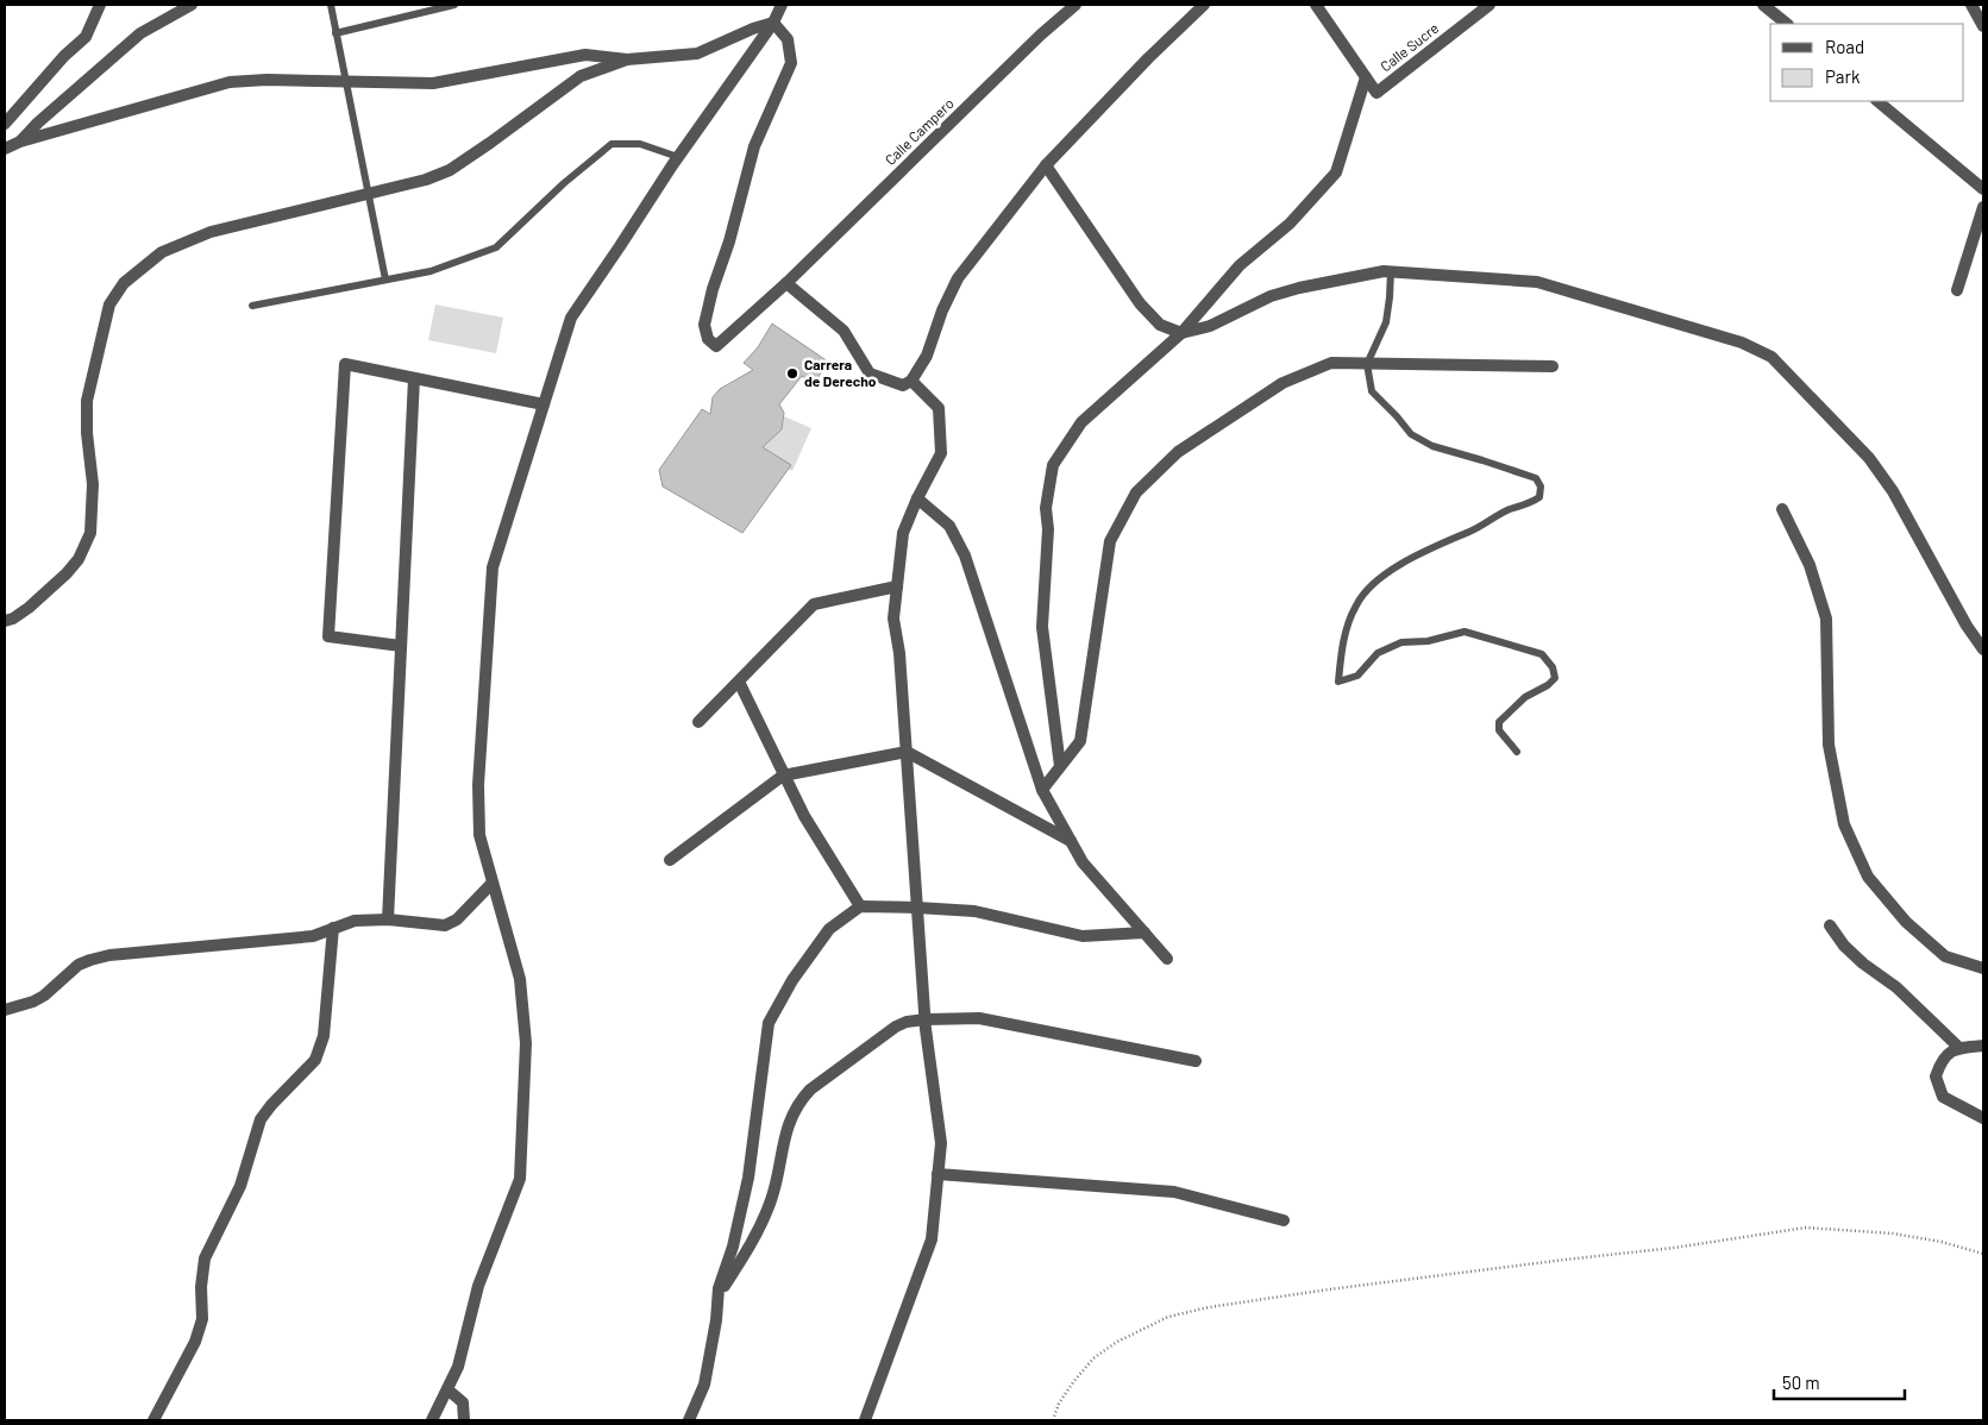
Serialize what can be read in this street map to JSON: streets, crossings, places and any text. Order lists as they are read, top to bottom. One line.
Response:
{"streets":{"street":["Calle Sucre","Calle Campero"]},"places":["Carrera de Derecho"],"legend":["Road","Park"],"scale_bar":"50 m"}
